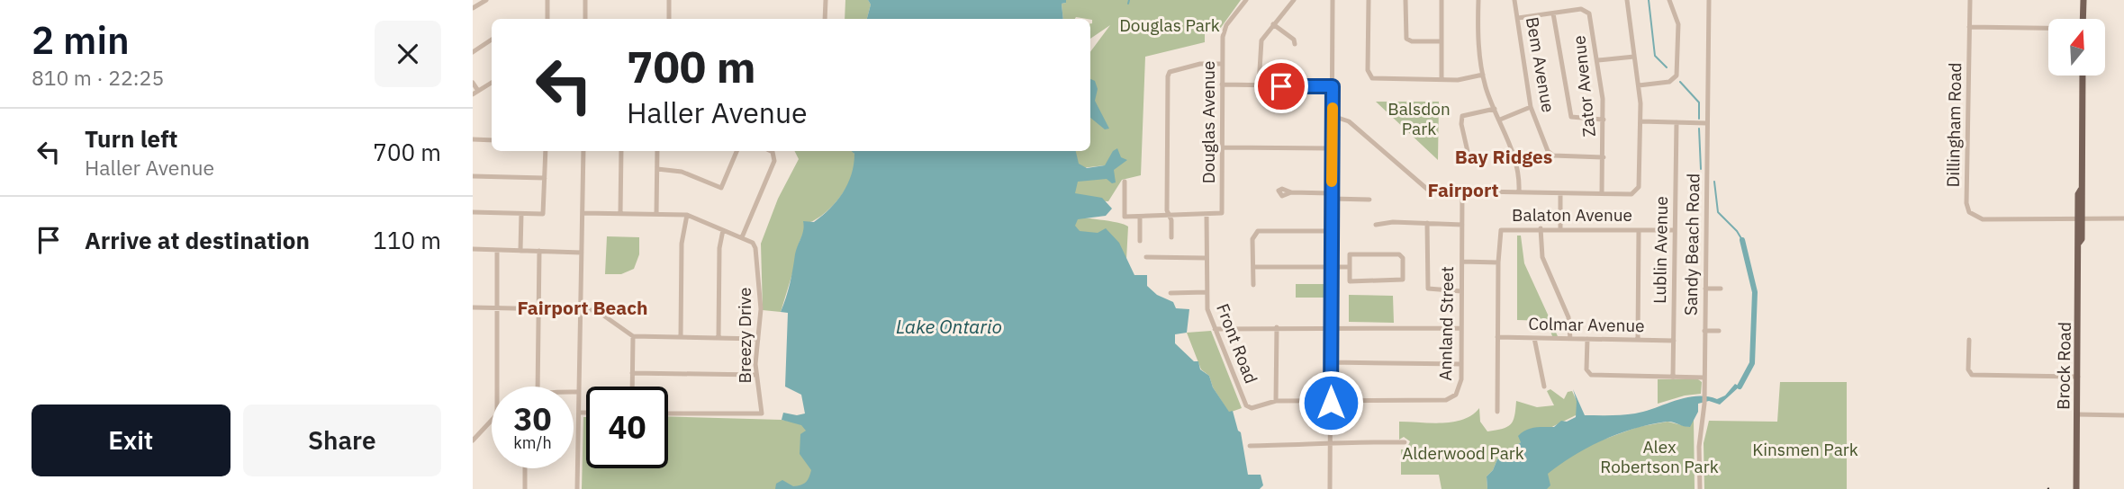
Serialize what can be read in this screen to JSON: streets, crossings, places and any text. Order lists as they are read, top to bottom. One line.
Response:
{"streets":{"main road":["Brock Road"],"street":["Bem Avenue","Zator Avenue","Douglas Avenue","Dillingham Road","Balaton Avenue","Sandy Beach Road","Lublin Avenue","Annland Street","Colmar Avenue","Breezy Drive","Front Road"]},"crossings":[["Bem Avenue","Zator Avenue"],["Douglas Avenue","Front Road"],["Dillingham Road","Brock Road"],["Balaton Avenue","Lublin Avenue"],["Balaton Avenue","Colmar Avenue"],["Lublin Avenue","Colmar Avenue"],["Annland Street","Front Road"]],"districts":["Bay Ridges","Fairport","Fairport Beach"],"water":["Lake Ontario"],"parks":["Douglas Park","Balsdon Park","Alex Robertson Park","Kinsmen Park","Alderwood Park"],"north":"top","page":{"heading":["2 min","810 m · 22:25"],"turn":["700 m","Haller Avenue"],"list":[{"name":"Turn left","note":"Haller Avenue","value":"700 m"},{"name":"Arrive at destination","value":"110 m"}],"speed":"30 km/h","limit":"40","buttons":["Exit","Share"]}}
